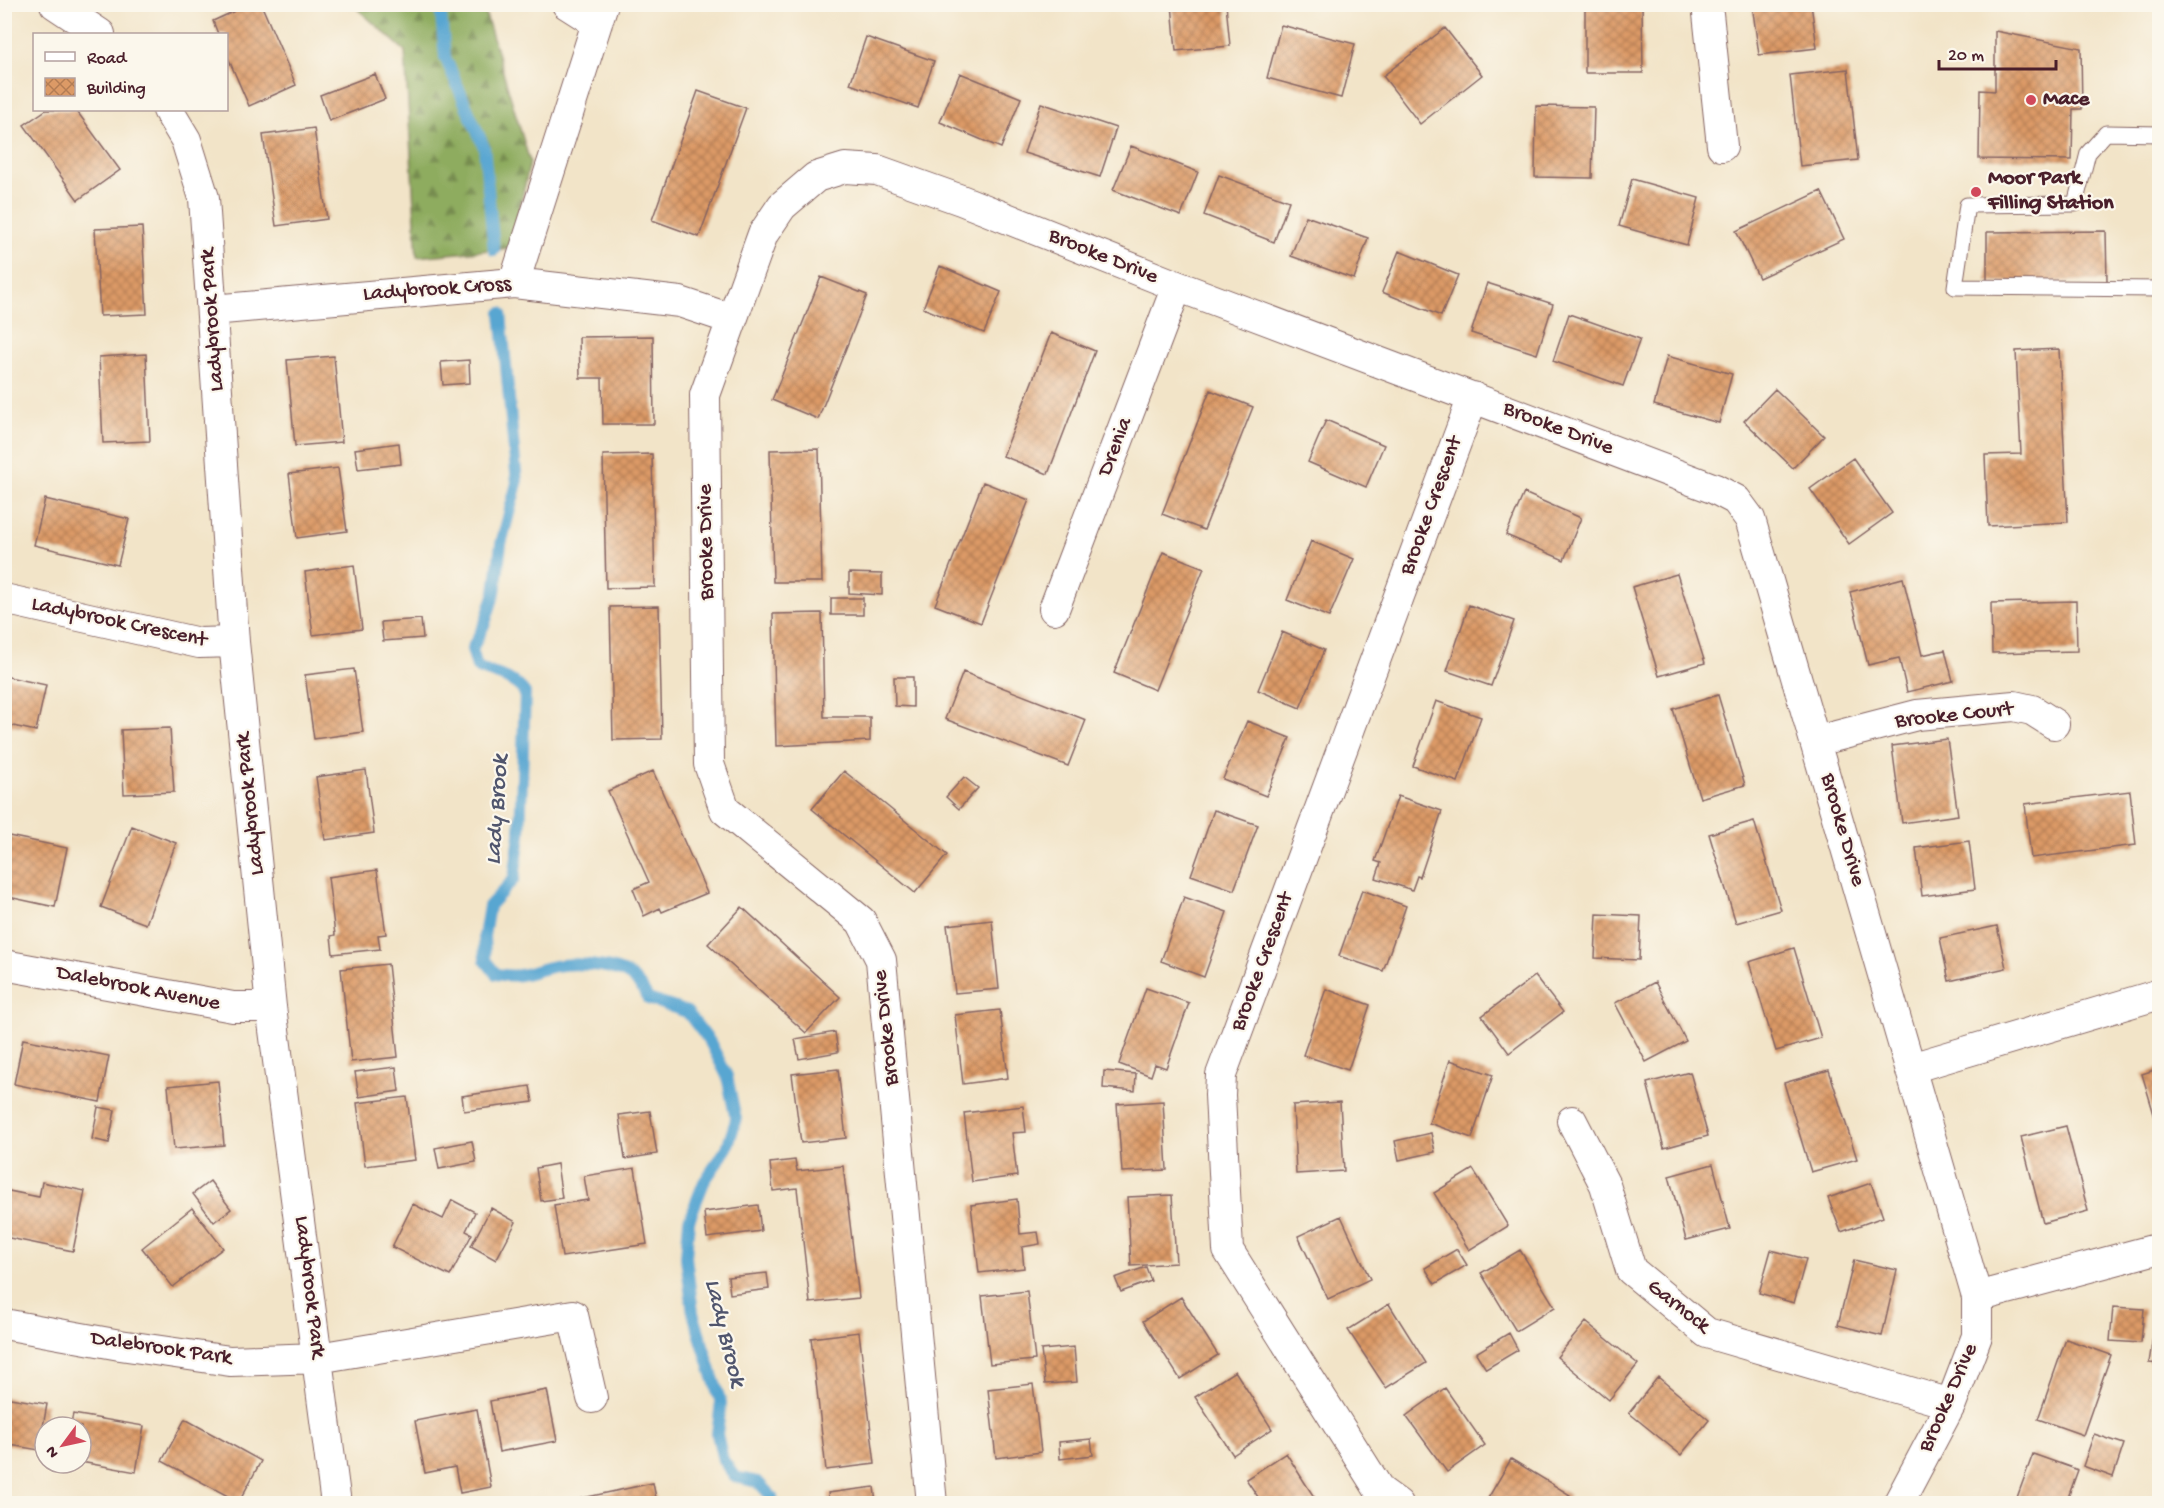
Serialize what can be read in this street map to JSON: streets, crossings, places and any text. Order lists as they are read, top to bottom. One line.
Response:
{"streets":{"street":["Brooke Drive","Ladybrook Cross","Ladybrook Park","Drenia","Brooke Crescent","Ladybrook Crescent","Brooke Court","Dalebrook Avenue","Garnock","Dalebrook Park"]},"crossings":[["Brooke Drive","Ladybrook Cross"],["Brooke Drive","Drenia"],["Brooke Drive","Brooke Crescent"],["Brooke Drive","Brooke Court"],["Brooke Drive","Garnock"],["Ladybrook Cross","Ladybrook Park"],["Ladybrook Park","Ladybrook Crescent"],["Ladybrook Park","Dalebrook Avenue"],["Ladybrook Park","Dalebrook Park"]],"water":["Lady Brook"],"places":["Mace","Moor Park Filling Station"],"legend":["Road","Building"],"scale_bar":"20 m","north":"bottom left"}
